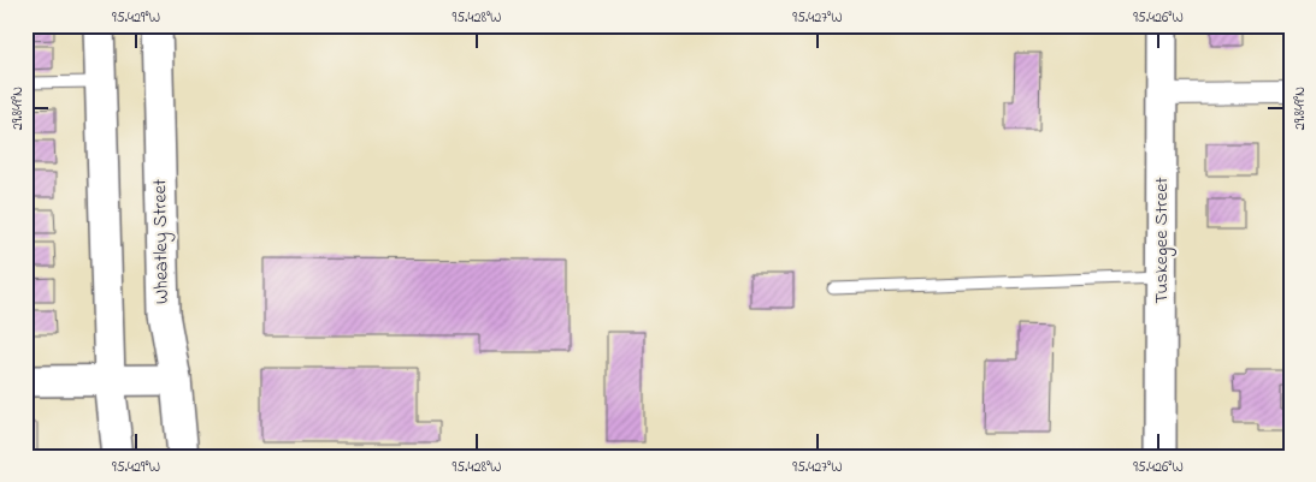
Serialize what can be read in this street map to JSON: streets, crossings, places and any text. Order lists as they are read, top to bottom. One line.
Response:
{"streets":{"main road":["Tuskegee Street","Wheatley Street"]},"coordinates":["95.429°W","95.428°W","95.427°W","95.426°W","29.849°N"]}
